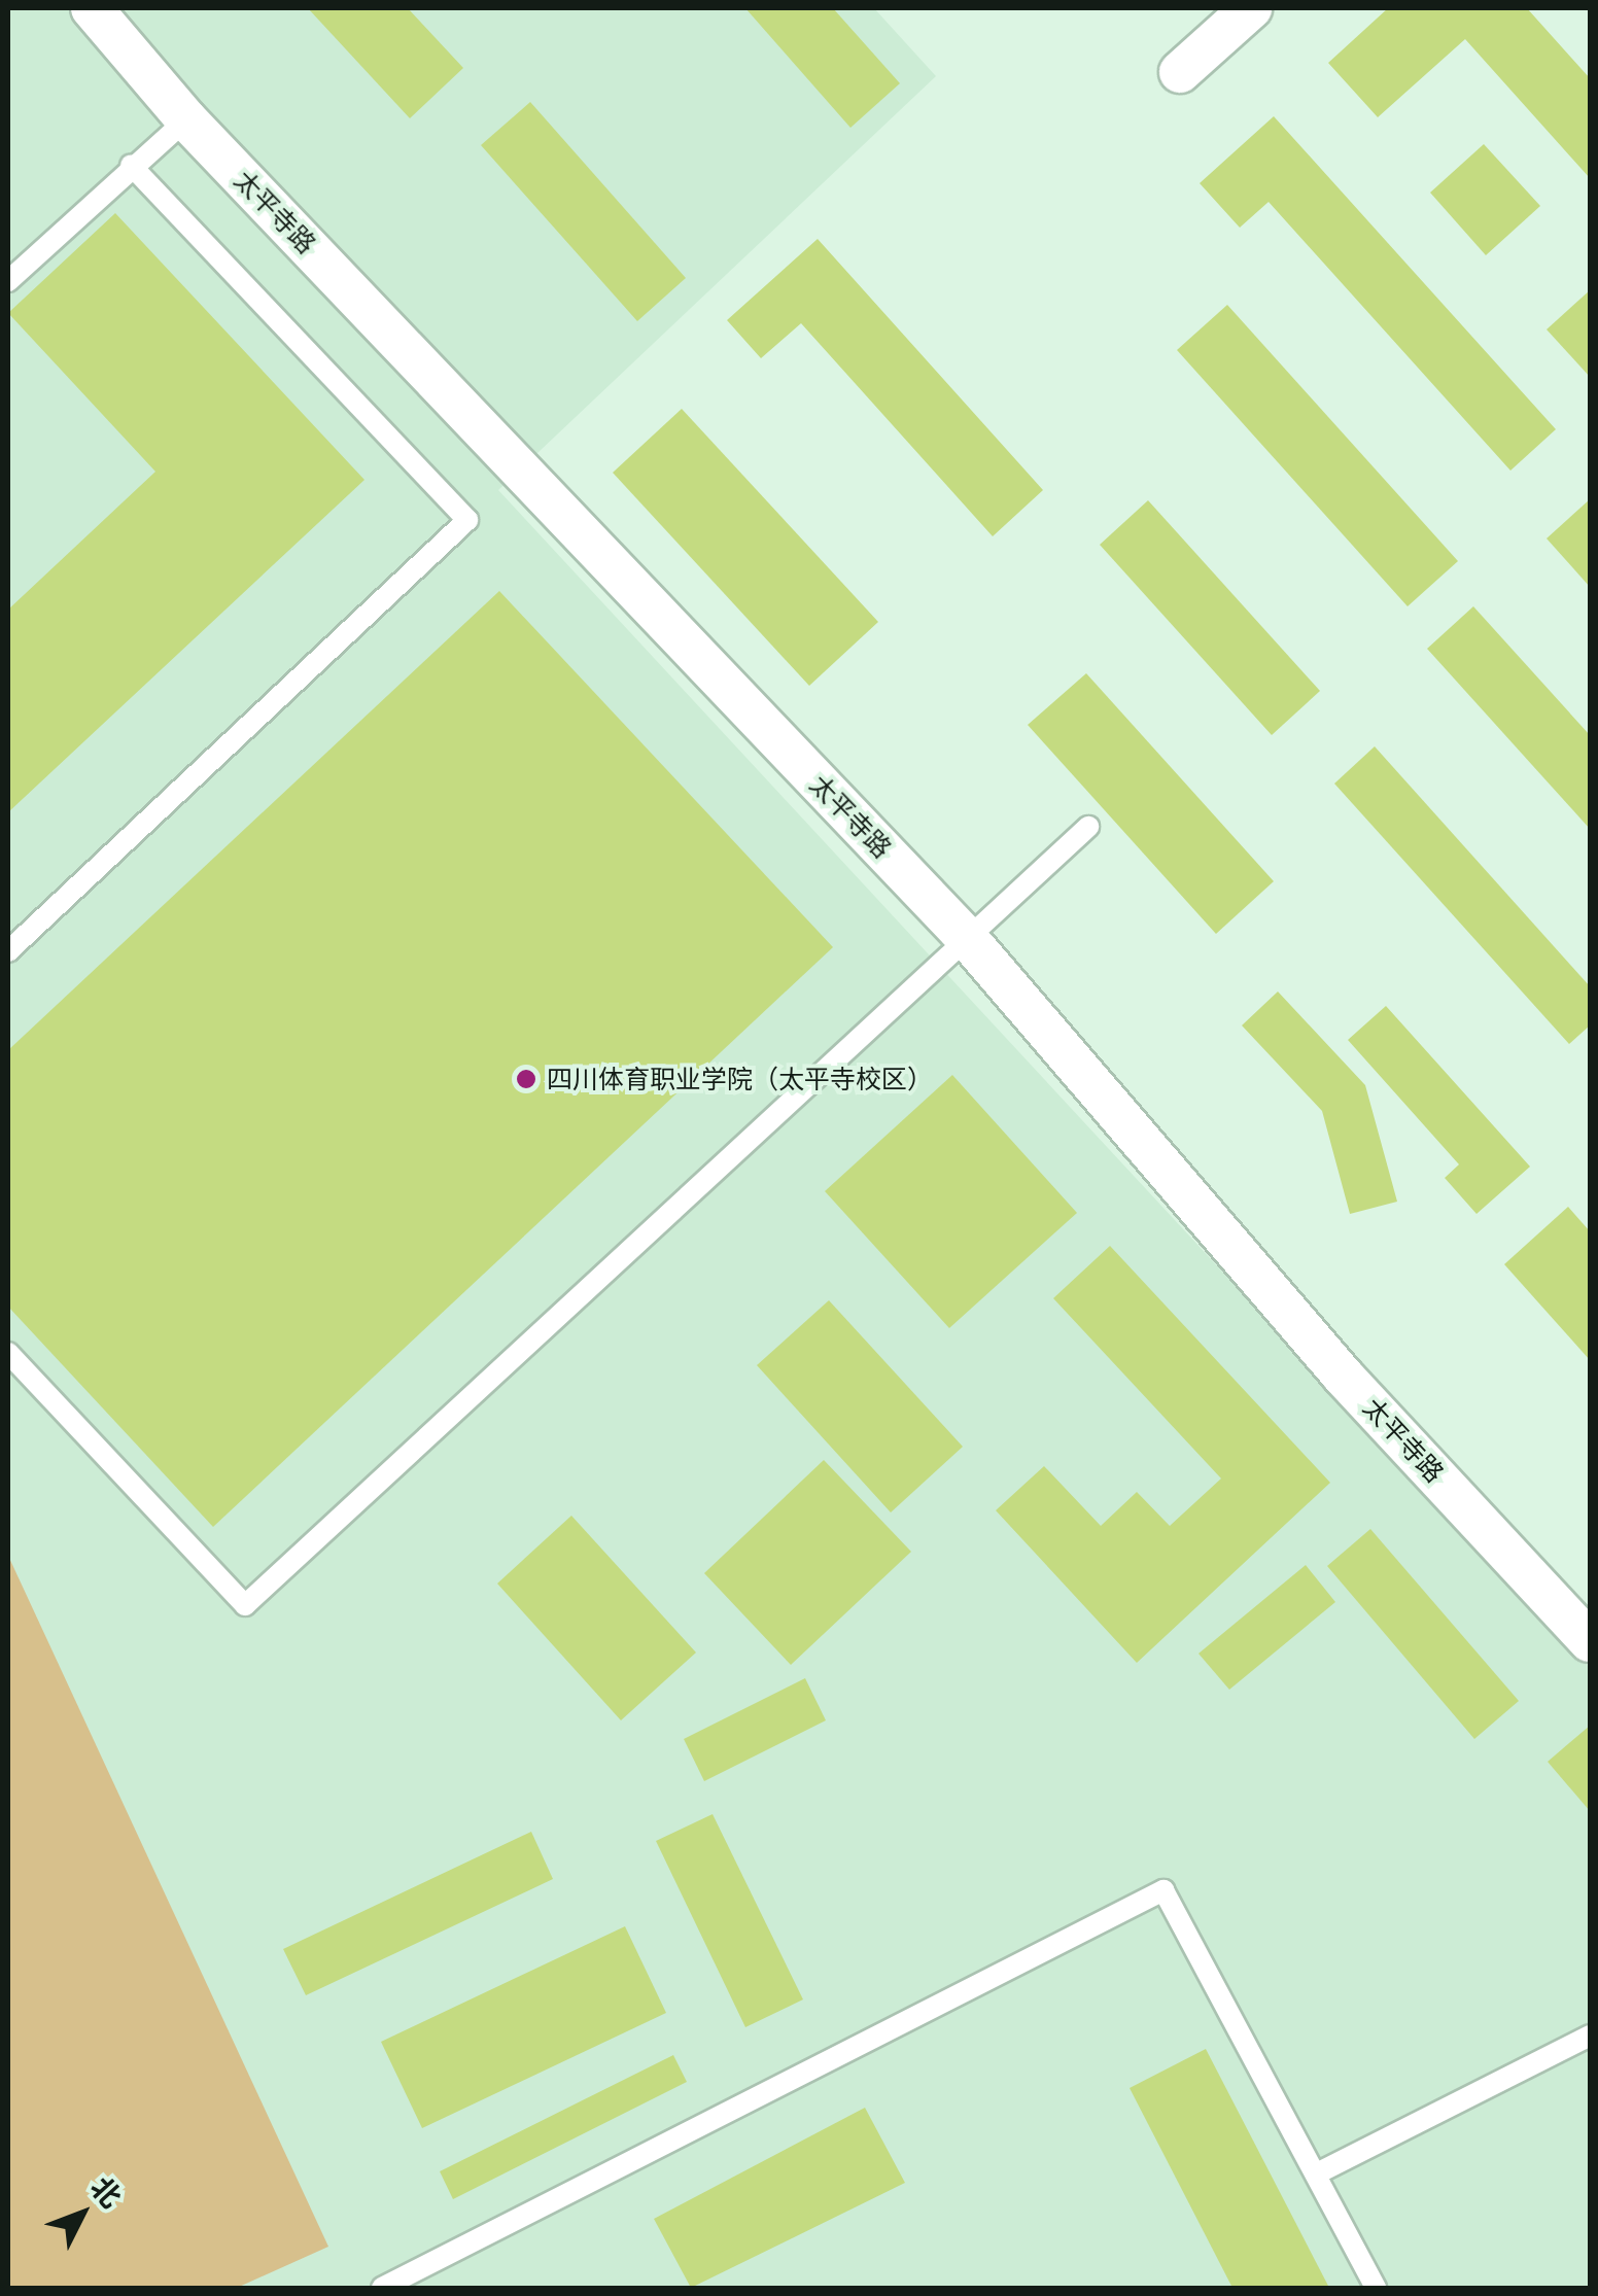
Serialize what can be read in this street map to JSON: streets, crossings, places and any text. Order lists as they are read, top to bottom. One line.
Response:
{"streets":{"street":["太平寺路"]},"places":["四川体育职业学院（太平寺校区）"],"north":"top right"}
